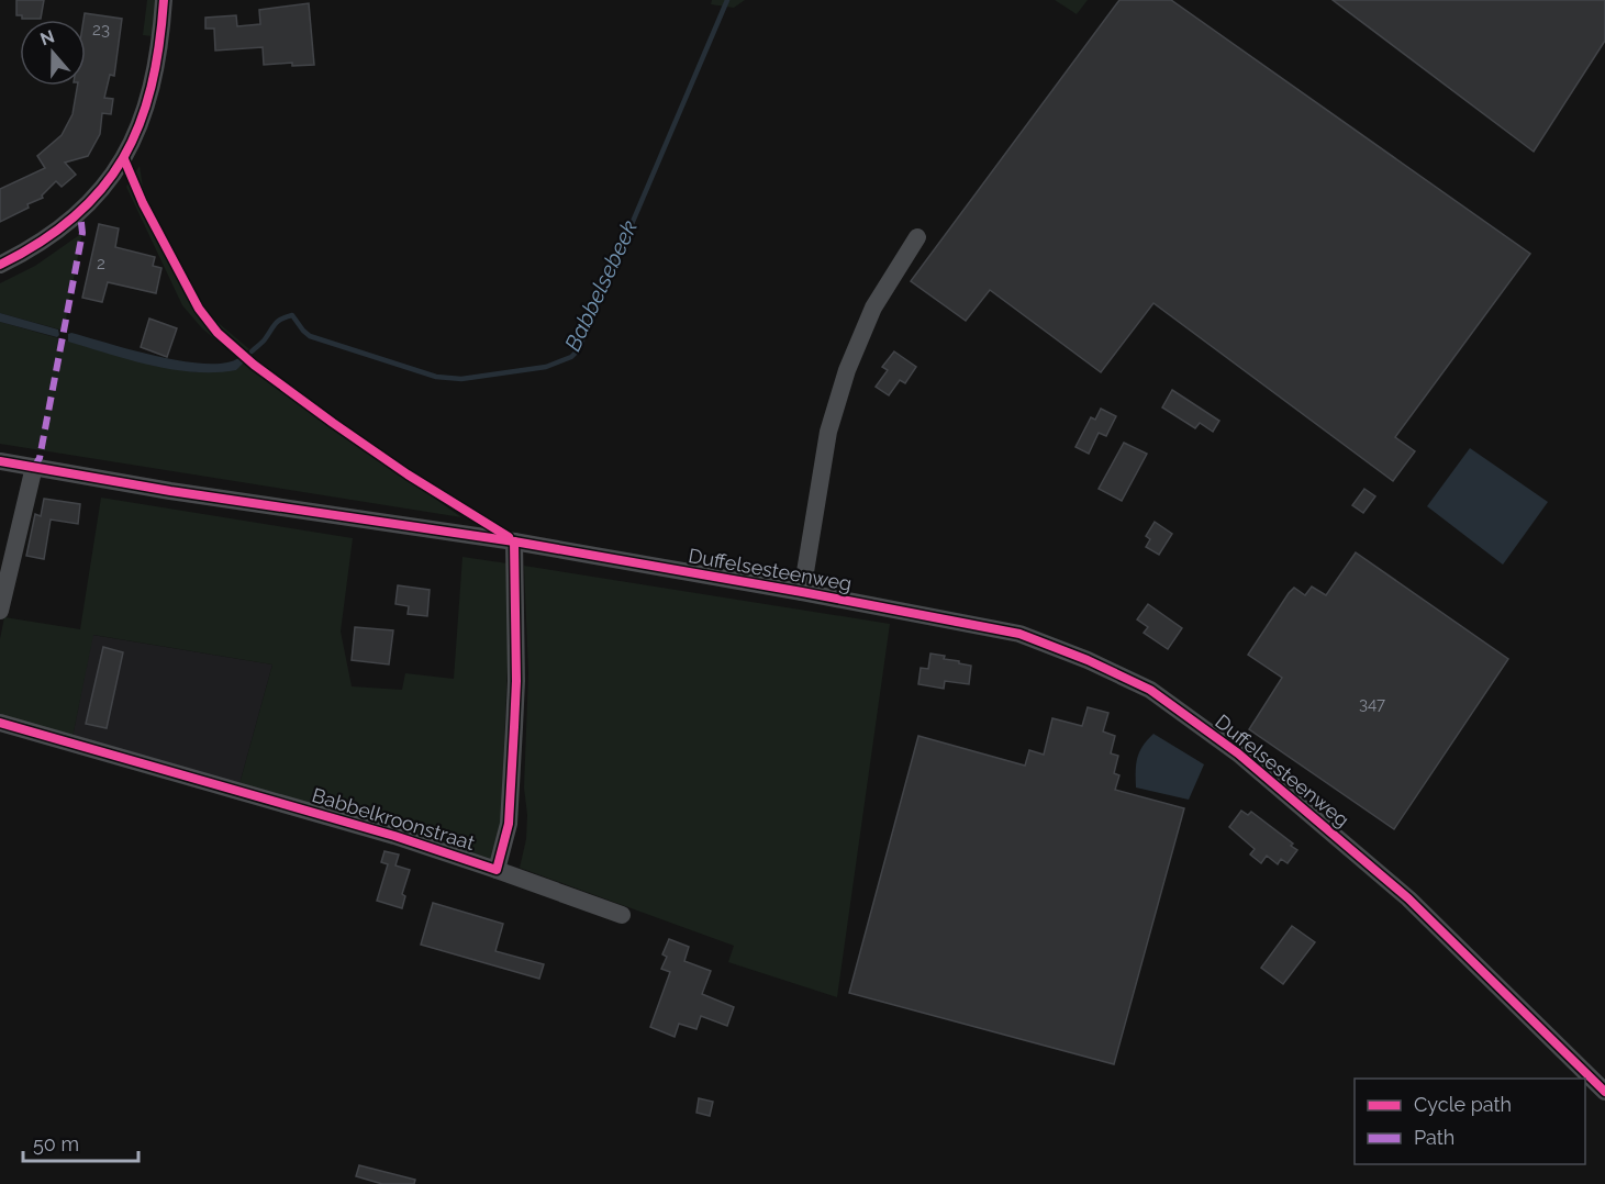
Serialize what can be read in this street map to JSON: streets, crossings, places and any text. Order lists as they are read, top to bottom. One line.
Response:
{"streets":{"street":["Duffelsesteenweg","Babbelkroonstraat"]},"crossings":[["Duffelsesteenweg","Babbelkroonstraat"]],"water":["Babbelsebeek"],"house_numbers":["23","2","347"],"legend":["Cycle path","Path"],"scale_bar":"50 m","north":"top"}
